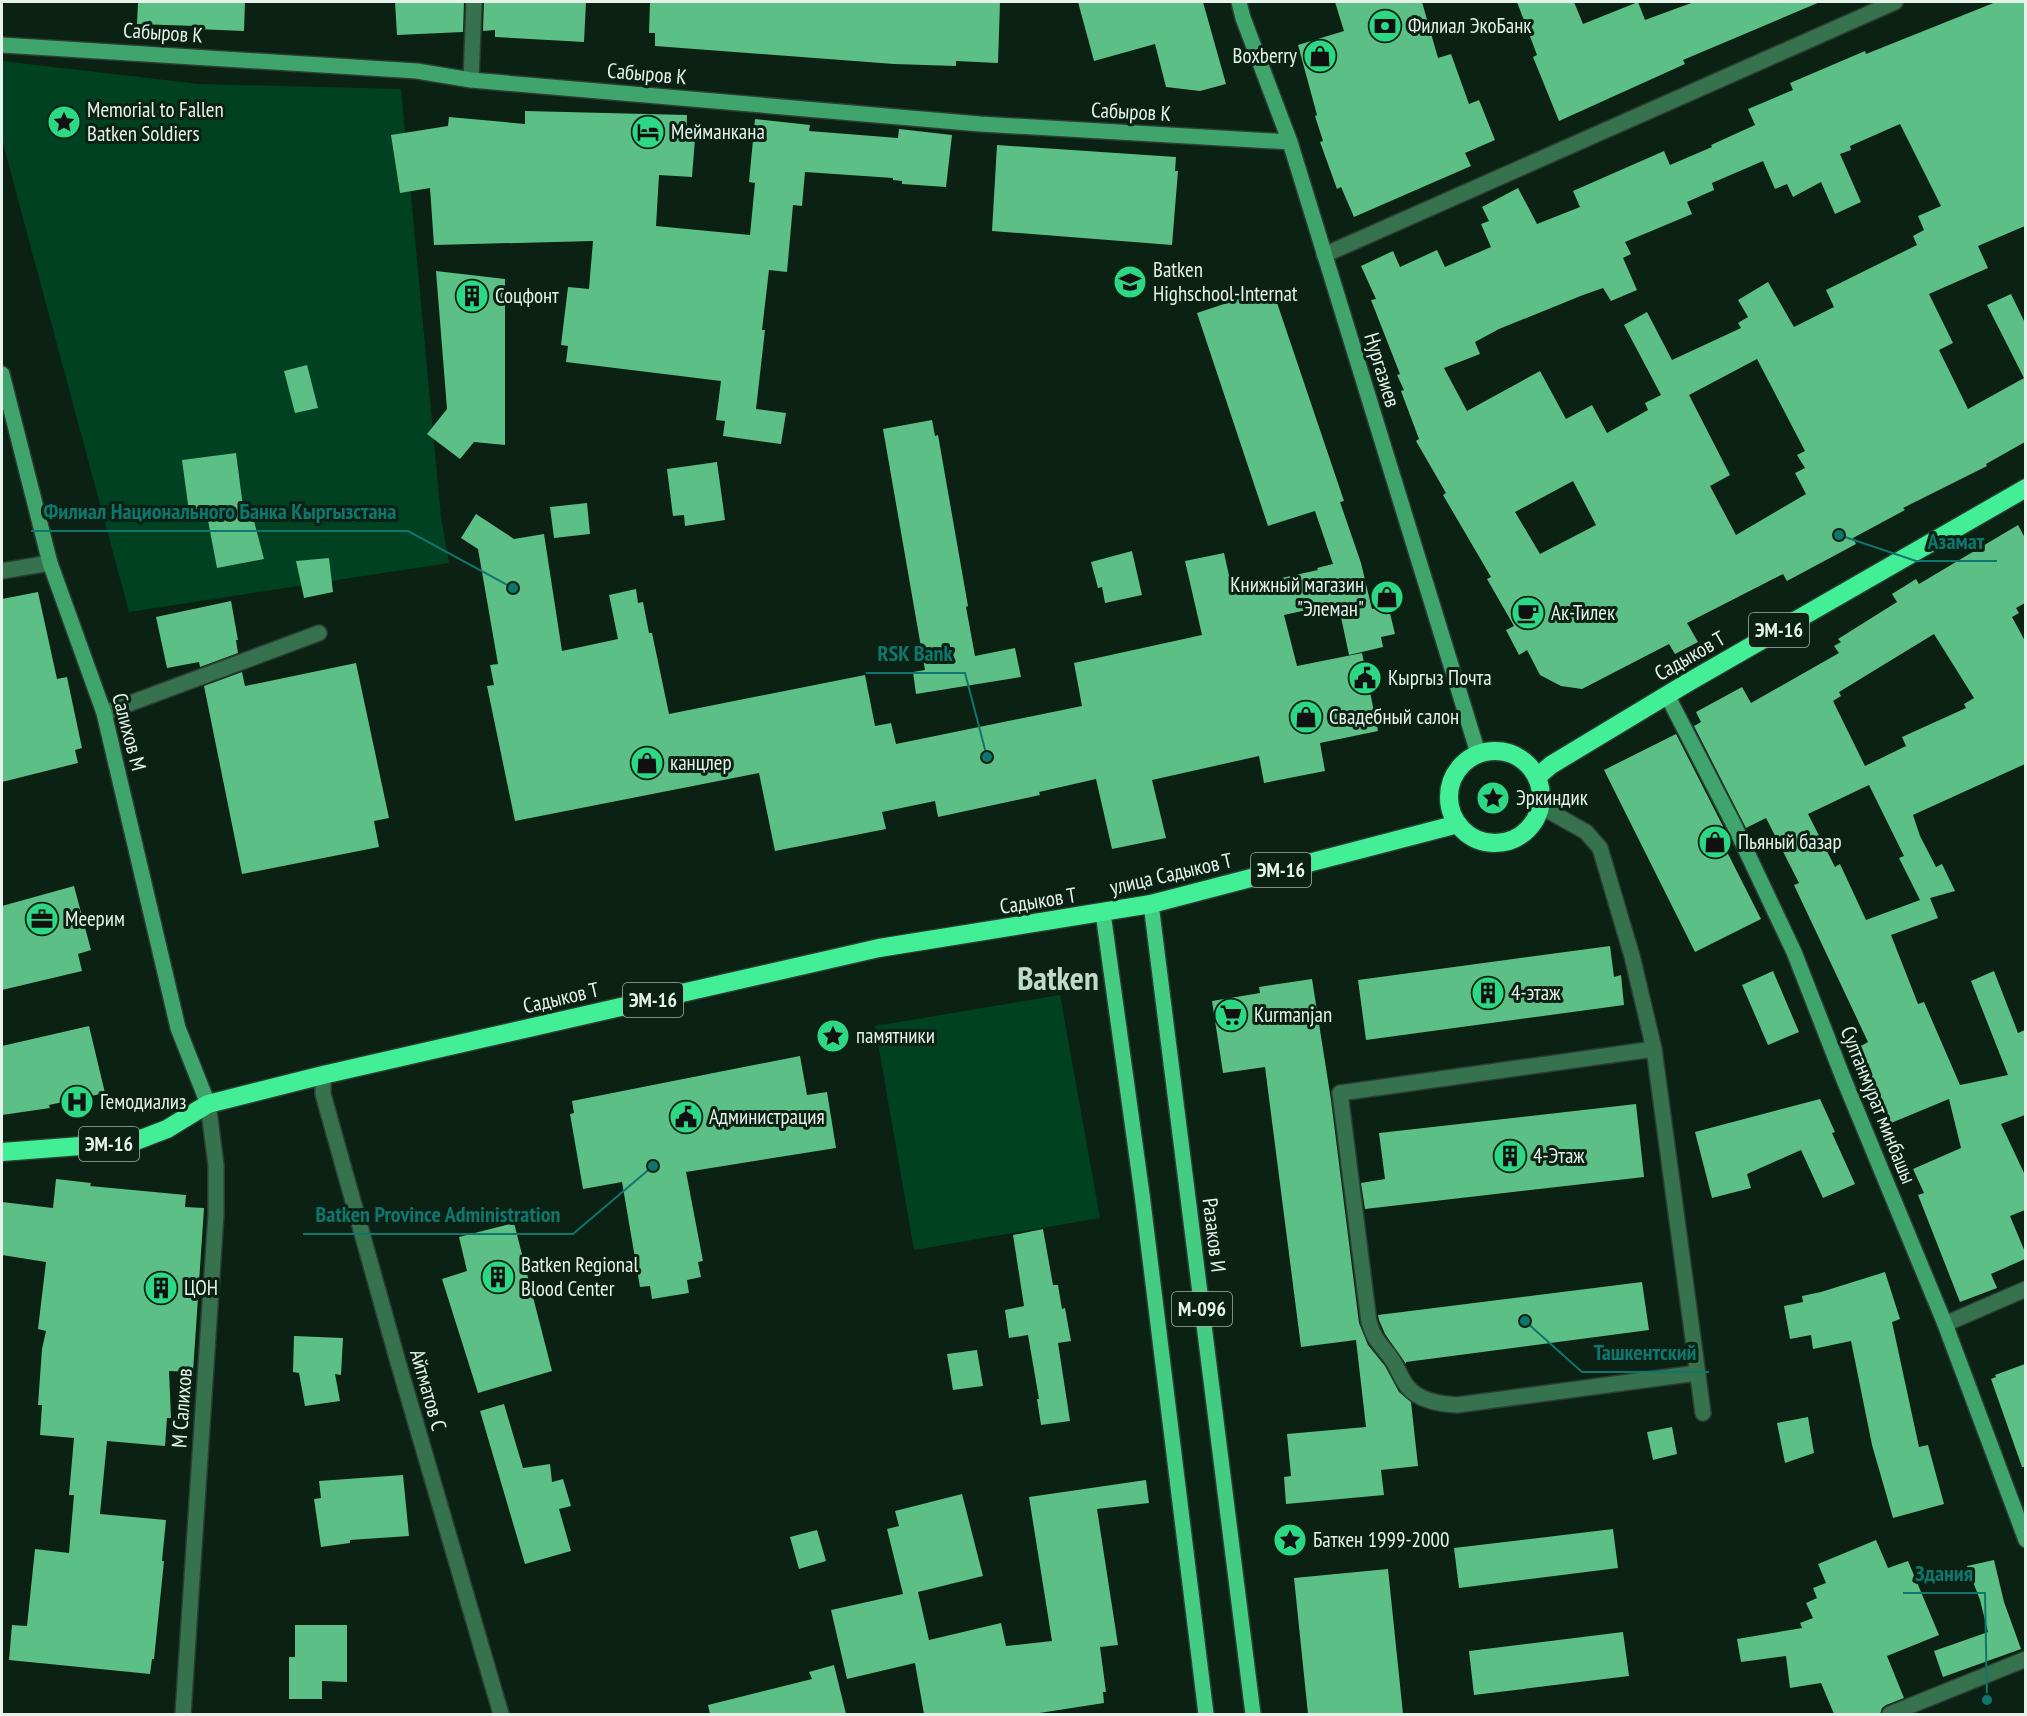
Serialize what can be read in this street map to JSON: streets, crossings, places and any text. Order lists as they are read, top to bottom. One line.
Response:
{"streets":{"highway":["ЭМ-16","Садыков Т","улица Садыков Т"],"main road":["Разаков И","М-096"],"street":["Сабыров К","Нургазиев","Салихов М","Султанмурат минбашы","Айтматов С","М Салихов"]},"crossings":[["Сабыров К","Нургазиев"],["Нургазиев","Садыков Т"],["Нургазиев","улица Садыков Т"],["ЭМ-16","Садыков Т"],["ЭМ-16","Салихов М"],["ЭМ-16","М Салихов"],["Садыков Т","Салихов М"],["Садыков Т","улица Садыков Т"],["Садыков Т","Султанмурат минбашы"],["Садыков Т","М-096"],["Садыков Т","Айтматов С"],["Садыков Т","М Салихов"],["Салихов М","М Салихов"],["улица Садыков Т","Разаков И"],["улица Садыков Т","М-096"]],"districts":["Batken"],"places":{"bank":["Филиал ЭкоБанк"],"shop":["Boxberry","Книжный магазин \"Элеман\"","Cвадебный салон","канцлер","Пьяный базар"],"place":["Memorial to Fallen Batken Soldiers","Эркиндик","памятники","Баткен 1999-2000"],"hotel":["Мейманкана"],"school or university":["Batken Highschool-Internat"],"building":["Соцфонт","4-этаж","4-Этаж","Batken Regional Blood Center","ЦОН"],"other":["Азамат","Филиал Национального Банка Кыргызстана","RSK Bank","Batken Province Administration","Ташкентский","Здания"],"cafe":["Ак-Тилек"],"public building":["Кыргыз Почта","Администрация"],"office":["Меерим"],"supermarket":["Kurmanjan"],"hospital":["Гемодиализ"]}}
